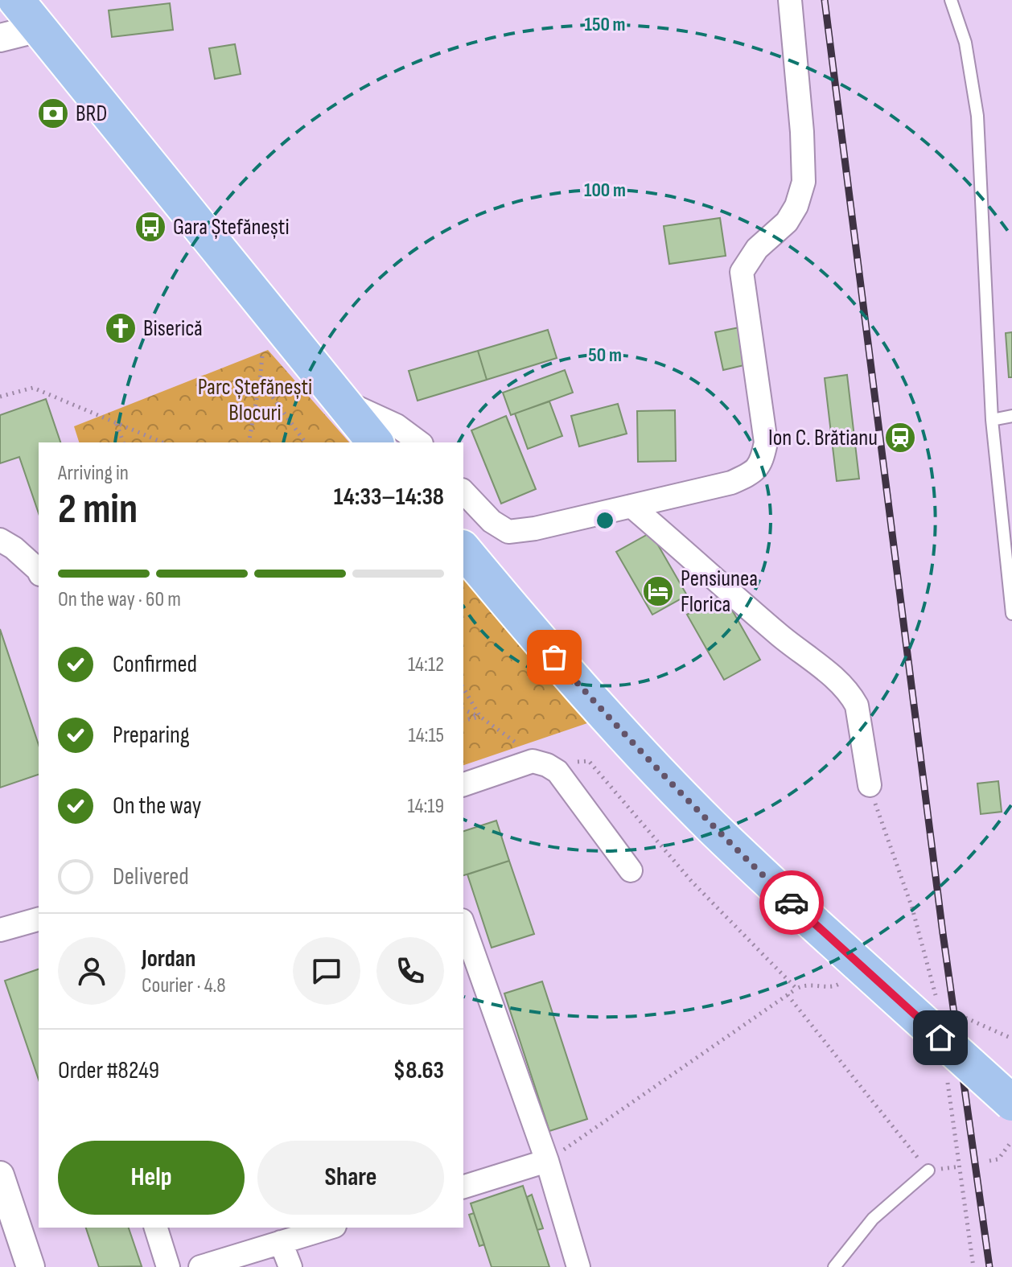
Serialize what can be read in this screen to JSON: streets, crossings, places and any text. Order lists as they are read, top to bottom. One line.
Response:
{"parks":["Parc Ștefănești Blocuri"],"places":{"bank":["BRD"],"bus stop":["Gara Ștefănești"],"church":["Biserică"],"station":["Ion C. Brătianu"],"hotel":["Pensiunea Florica"]},"page":{"heading":["2 min","Arriving in","14:33–14:38"],"panel":["Jordan","Courier · 4.8","Order #8249","$8.63"],"bar":"On the way · 60 m","list":[["Confirmed","14:12"],["Preparing","14:15"],["On the way","14:19"],"Delivered"],"buttons":["Help","Share"]},"rings":["150 m","100 m","50 m"]}
